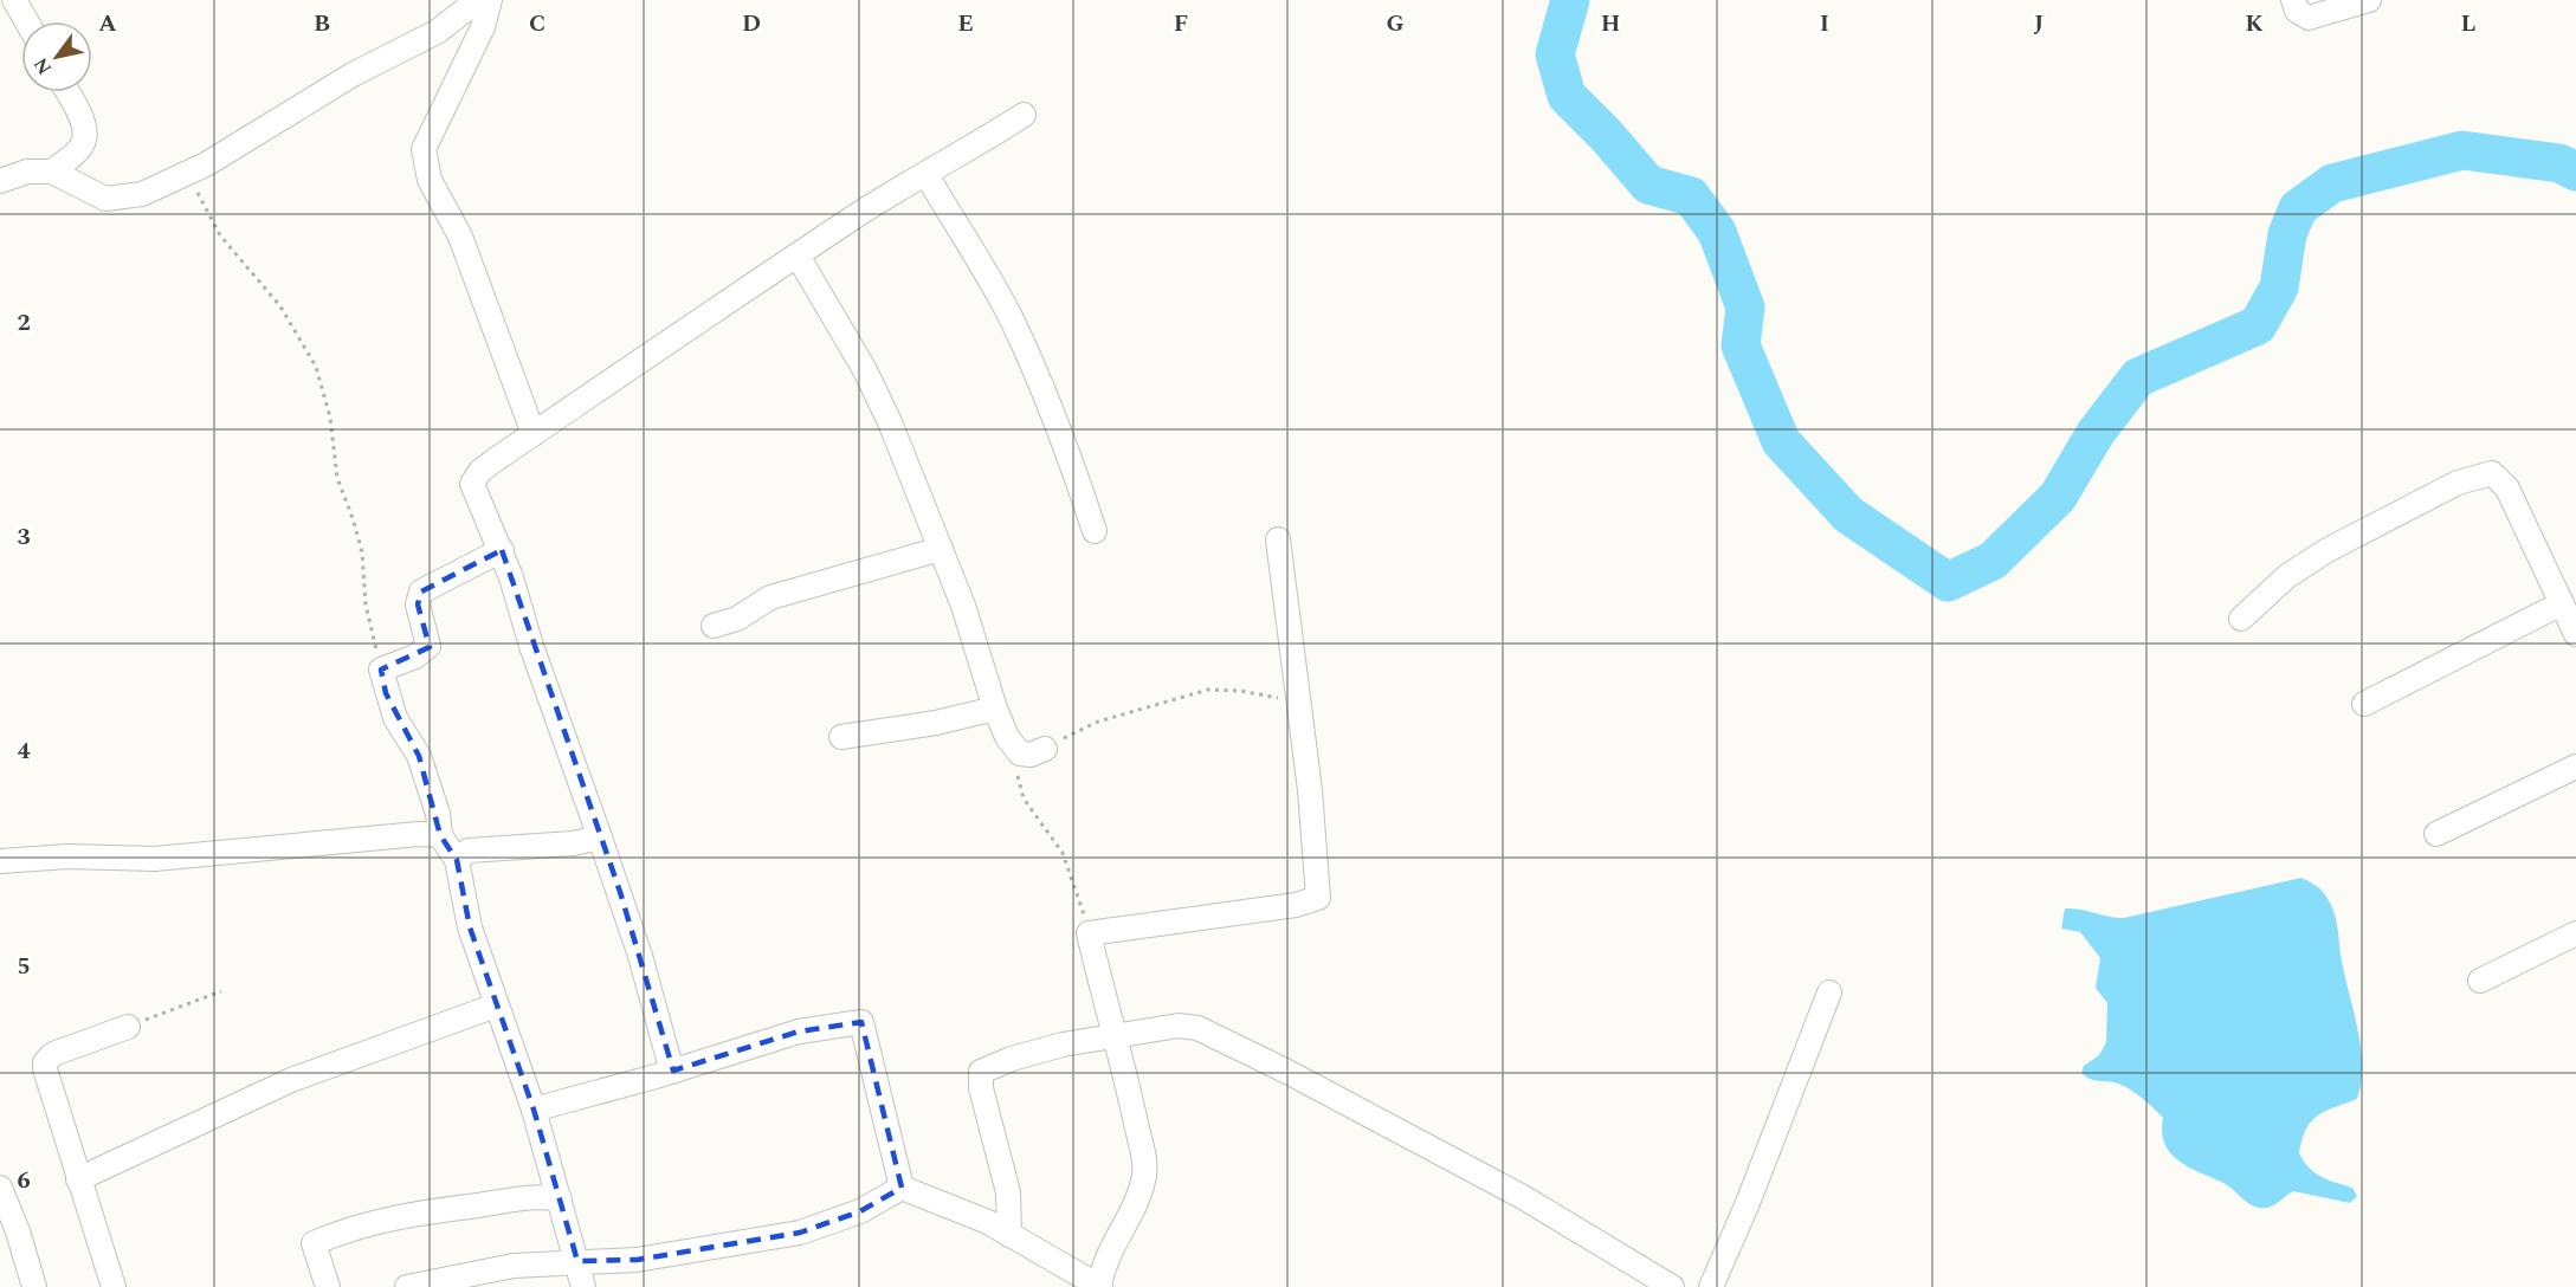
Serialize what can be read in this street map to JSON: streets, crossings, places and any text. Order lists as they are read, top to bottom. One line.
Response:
{"north":"bottom left","grid":{"columns":["A","B","C","D","E","F","G","H","I","J","K","L"],"rows":["2","3","4","5","6"]}}
